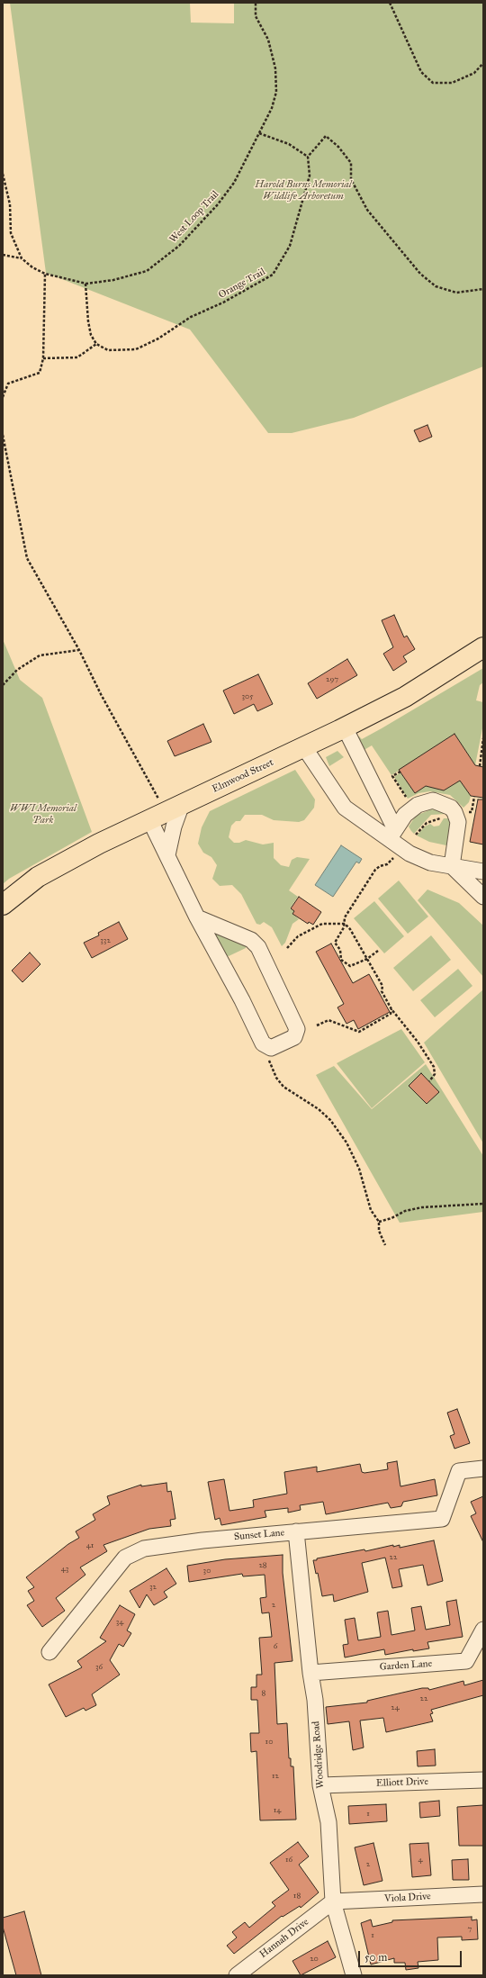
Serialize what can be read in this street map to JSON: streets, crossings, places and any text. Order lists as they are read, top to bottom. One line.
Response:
{"streets":{"main road":["Elmwood Street"],"street":["Sunset Lane","Garden Lane","Woodridge Road","Elliott Drive","Viola Drive","Hannah Drive"],"path":["West Loop Trail","Orange Trail"]},"crossings":[["Sunset Lane","Woodridge Road"],["Garden Lane","Woodridge Road"],["Woodridge Road","Elliott Drive"],["Woodridge Road","Viola Drive"],["Woodridge Road","Hannah Drive"],["Viola Drive","Hannah Drive"]],"parks":["Harold Burns Memorial Wildlife Arboretum","WWI Memorial Park"],"house_numbers":["297","305","332","41","22","28","43","30","32","2","34","6","36","8","22","24","10","12","14","1","16","4","2","18","7","1","20"],"scale_bar":"50 m"}
